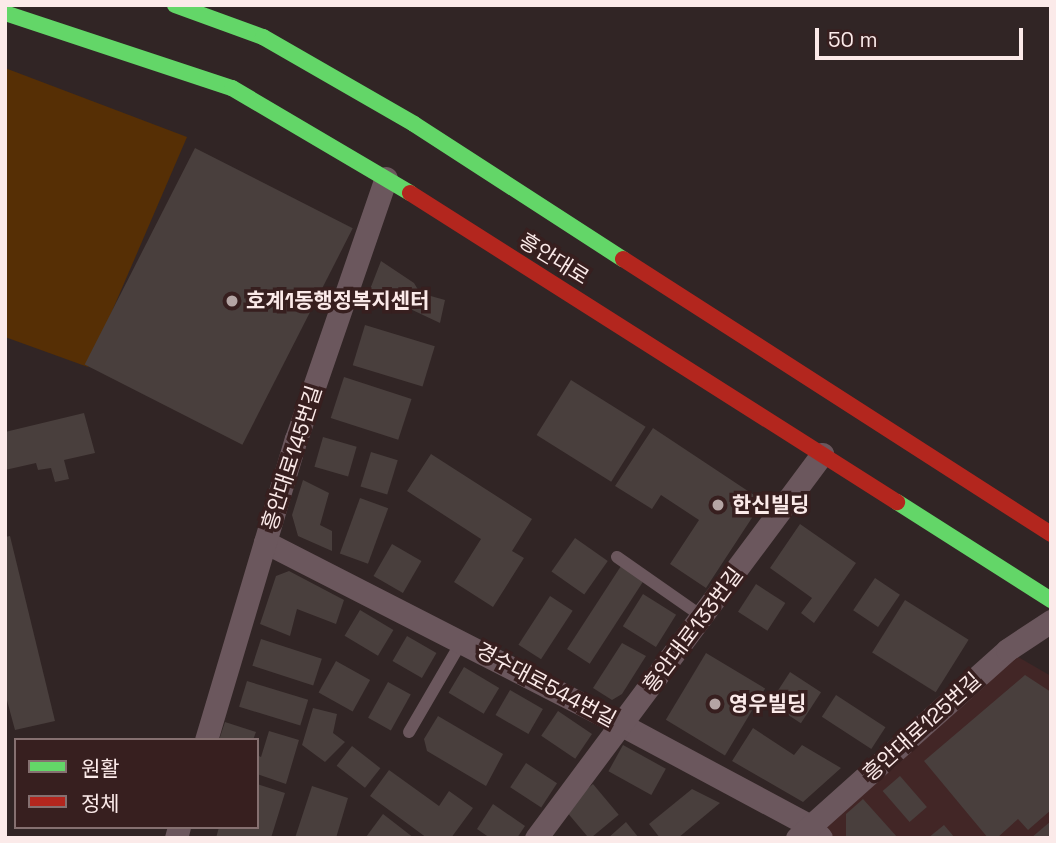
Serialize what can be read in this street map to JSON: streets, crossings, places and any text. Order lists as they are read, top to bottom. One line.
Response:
{"streets":{"main road":["흥안대로"],"street":["흥안대로145번길","흥안대로133번길","경수대로544번길","흥안대로125번길"]},"crossings":[["흥안대로","흥안대로145번길"],["흥안대로","흥안대로133번길"],["흥안대로145번길","경수대로544번길"],["흥안대로133번길","경수대로544번길"],["경수대로544번길","흥안대로125번길"]],"places":["호계1동행정복지센터","한신빌딩","영우빌딩"],"legend":["원활","정체"],"scale_bar":"50 m"}
